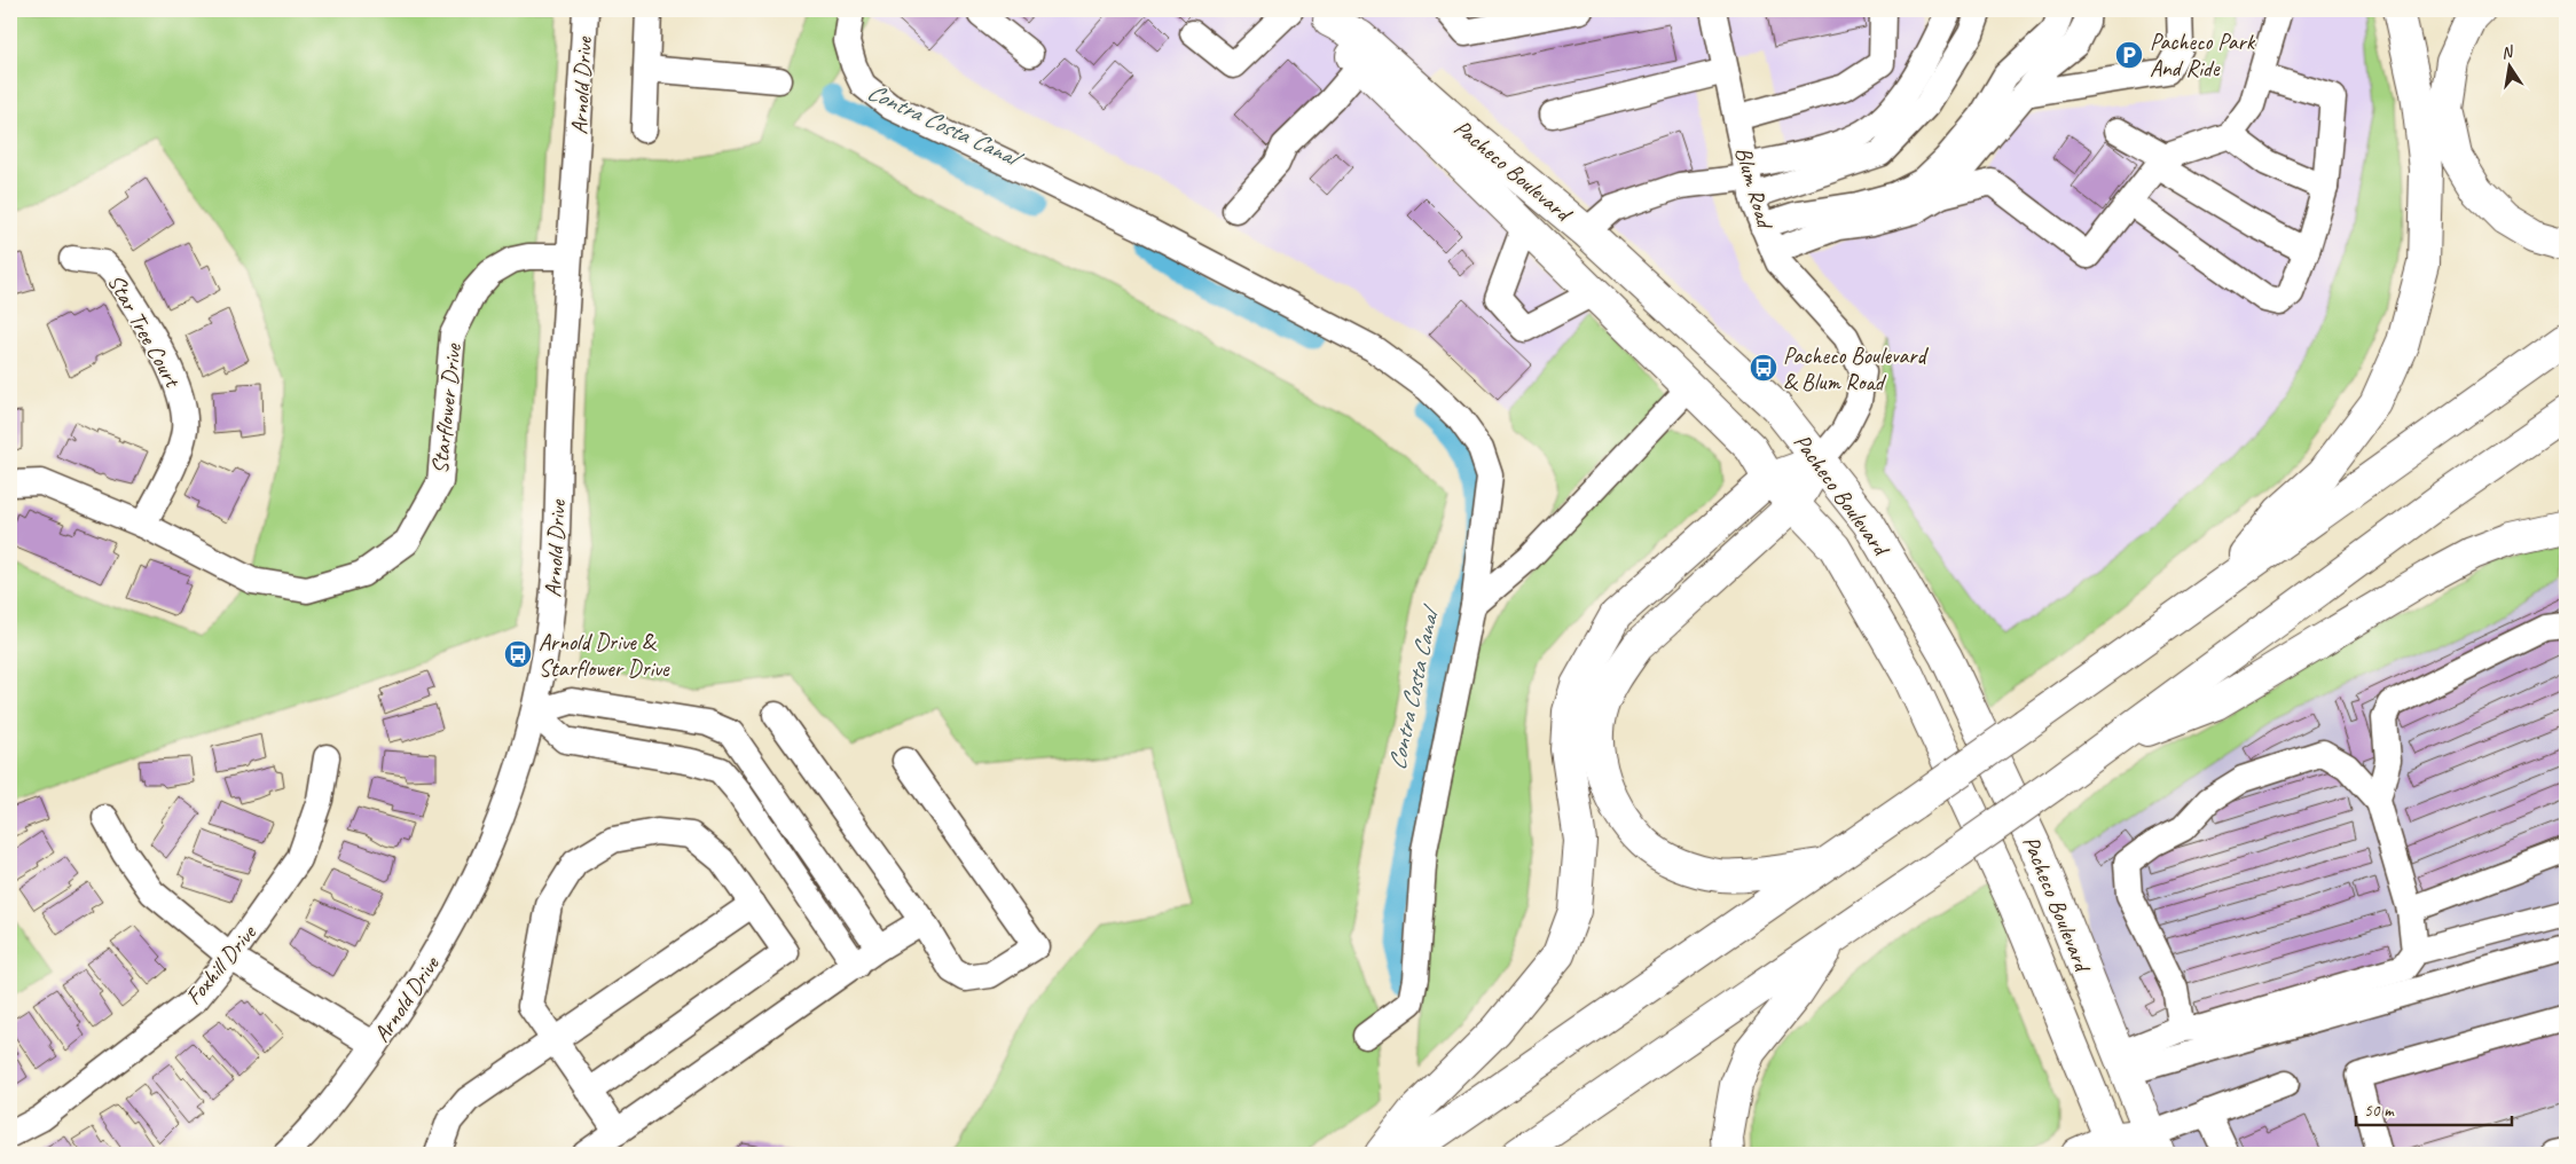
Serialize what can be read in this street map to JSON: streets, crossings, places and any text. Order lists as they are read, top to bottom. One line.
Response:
{"streets":{"main road":["Pacheco Boulevard"],"street":["Arnold Drive","Blum Road","Star Tree Court","Starflower Drive","Foxhill Drive"]},"crossings":[["Arnold Drive","Starflower Drive"],["Pacheco Boulevard","Blum Road"],["Star Tree Court","Starflower Drive"]],"water":["Contra Costa Canal"],"places":{"parking":["Pacheco Park And Ride"],"bus stop":["Pacheco Boulevard & Blum Road","Arnold Drive & Starflower Drive"]},"scale_bar":"50 m","north":"top"}
